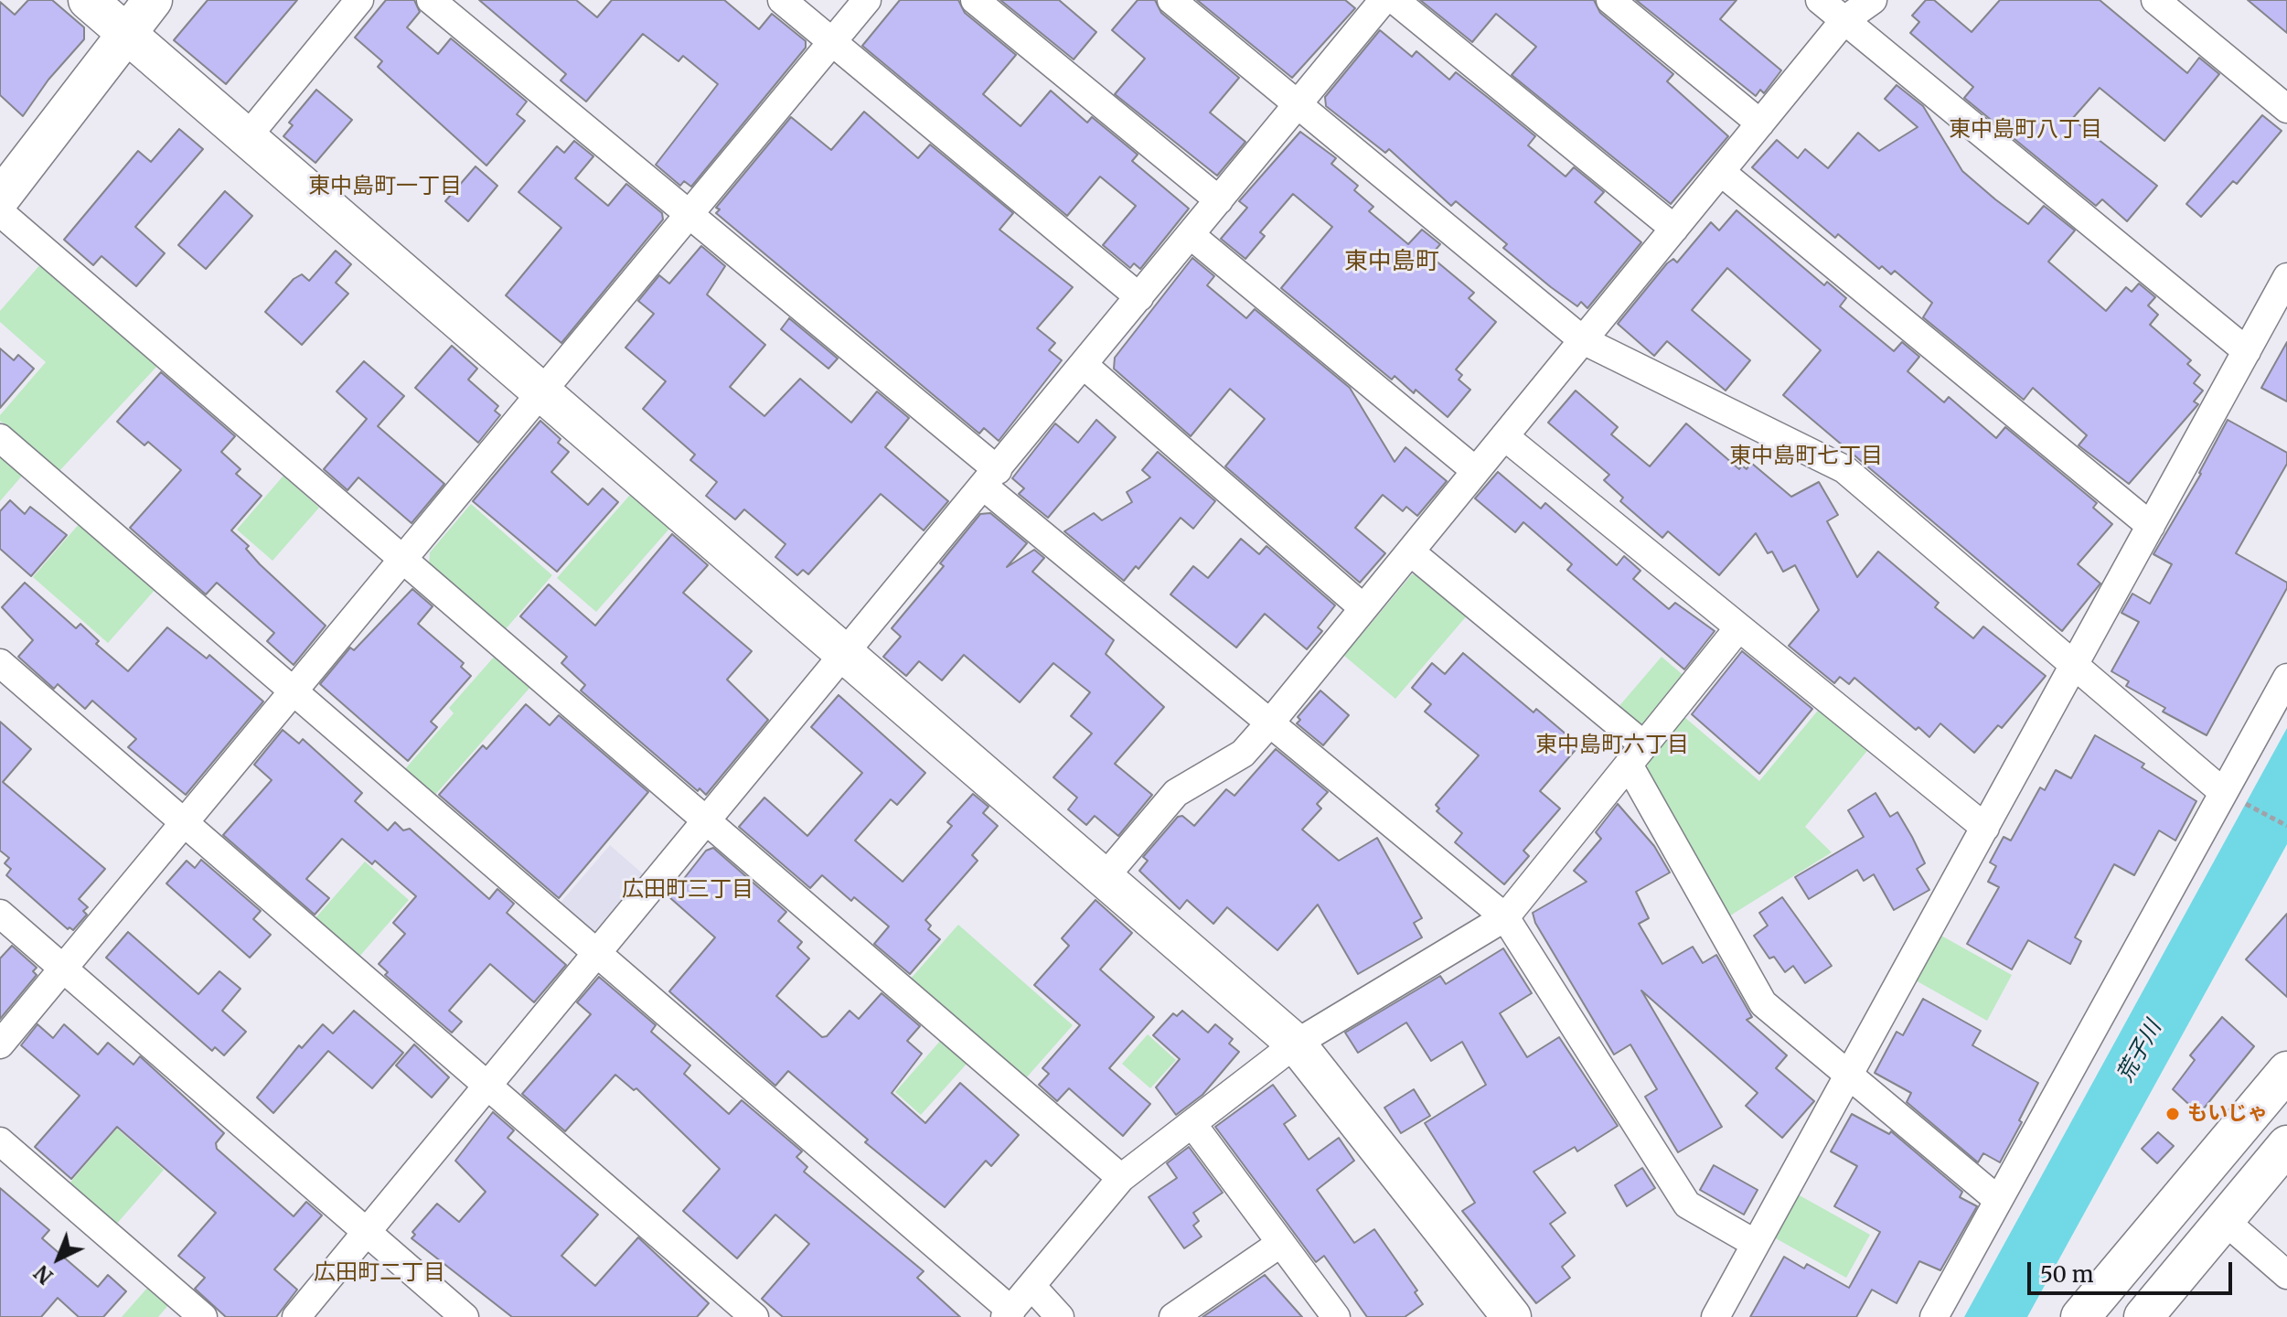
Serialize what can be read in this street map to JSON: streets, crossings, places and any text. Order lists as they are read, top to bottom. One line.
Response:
{"districts":["東中島町八丁目","東中島町一丁目","東中島町","東中島町七丁目","東中島町六丁目","広田町三丁目","広田町二丁目"],"water":["荒子川"],"places":["もいじゃ"],"scale_bar":"50 m","north":"bottom left"}
